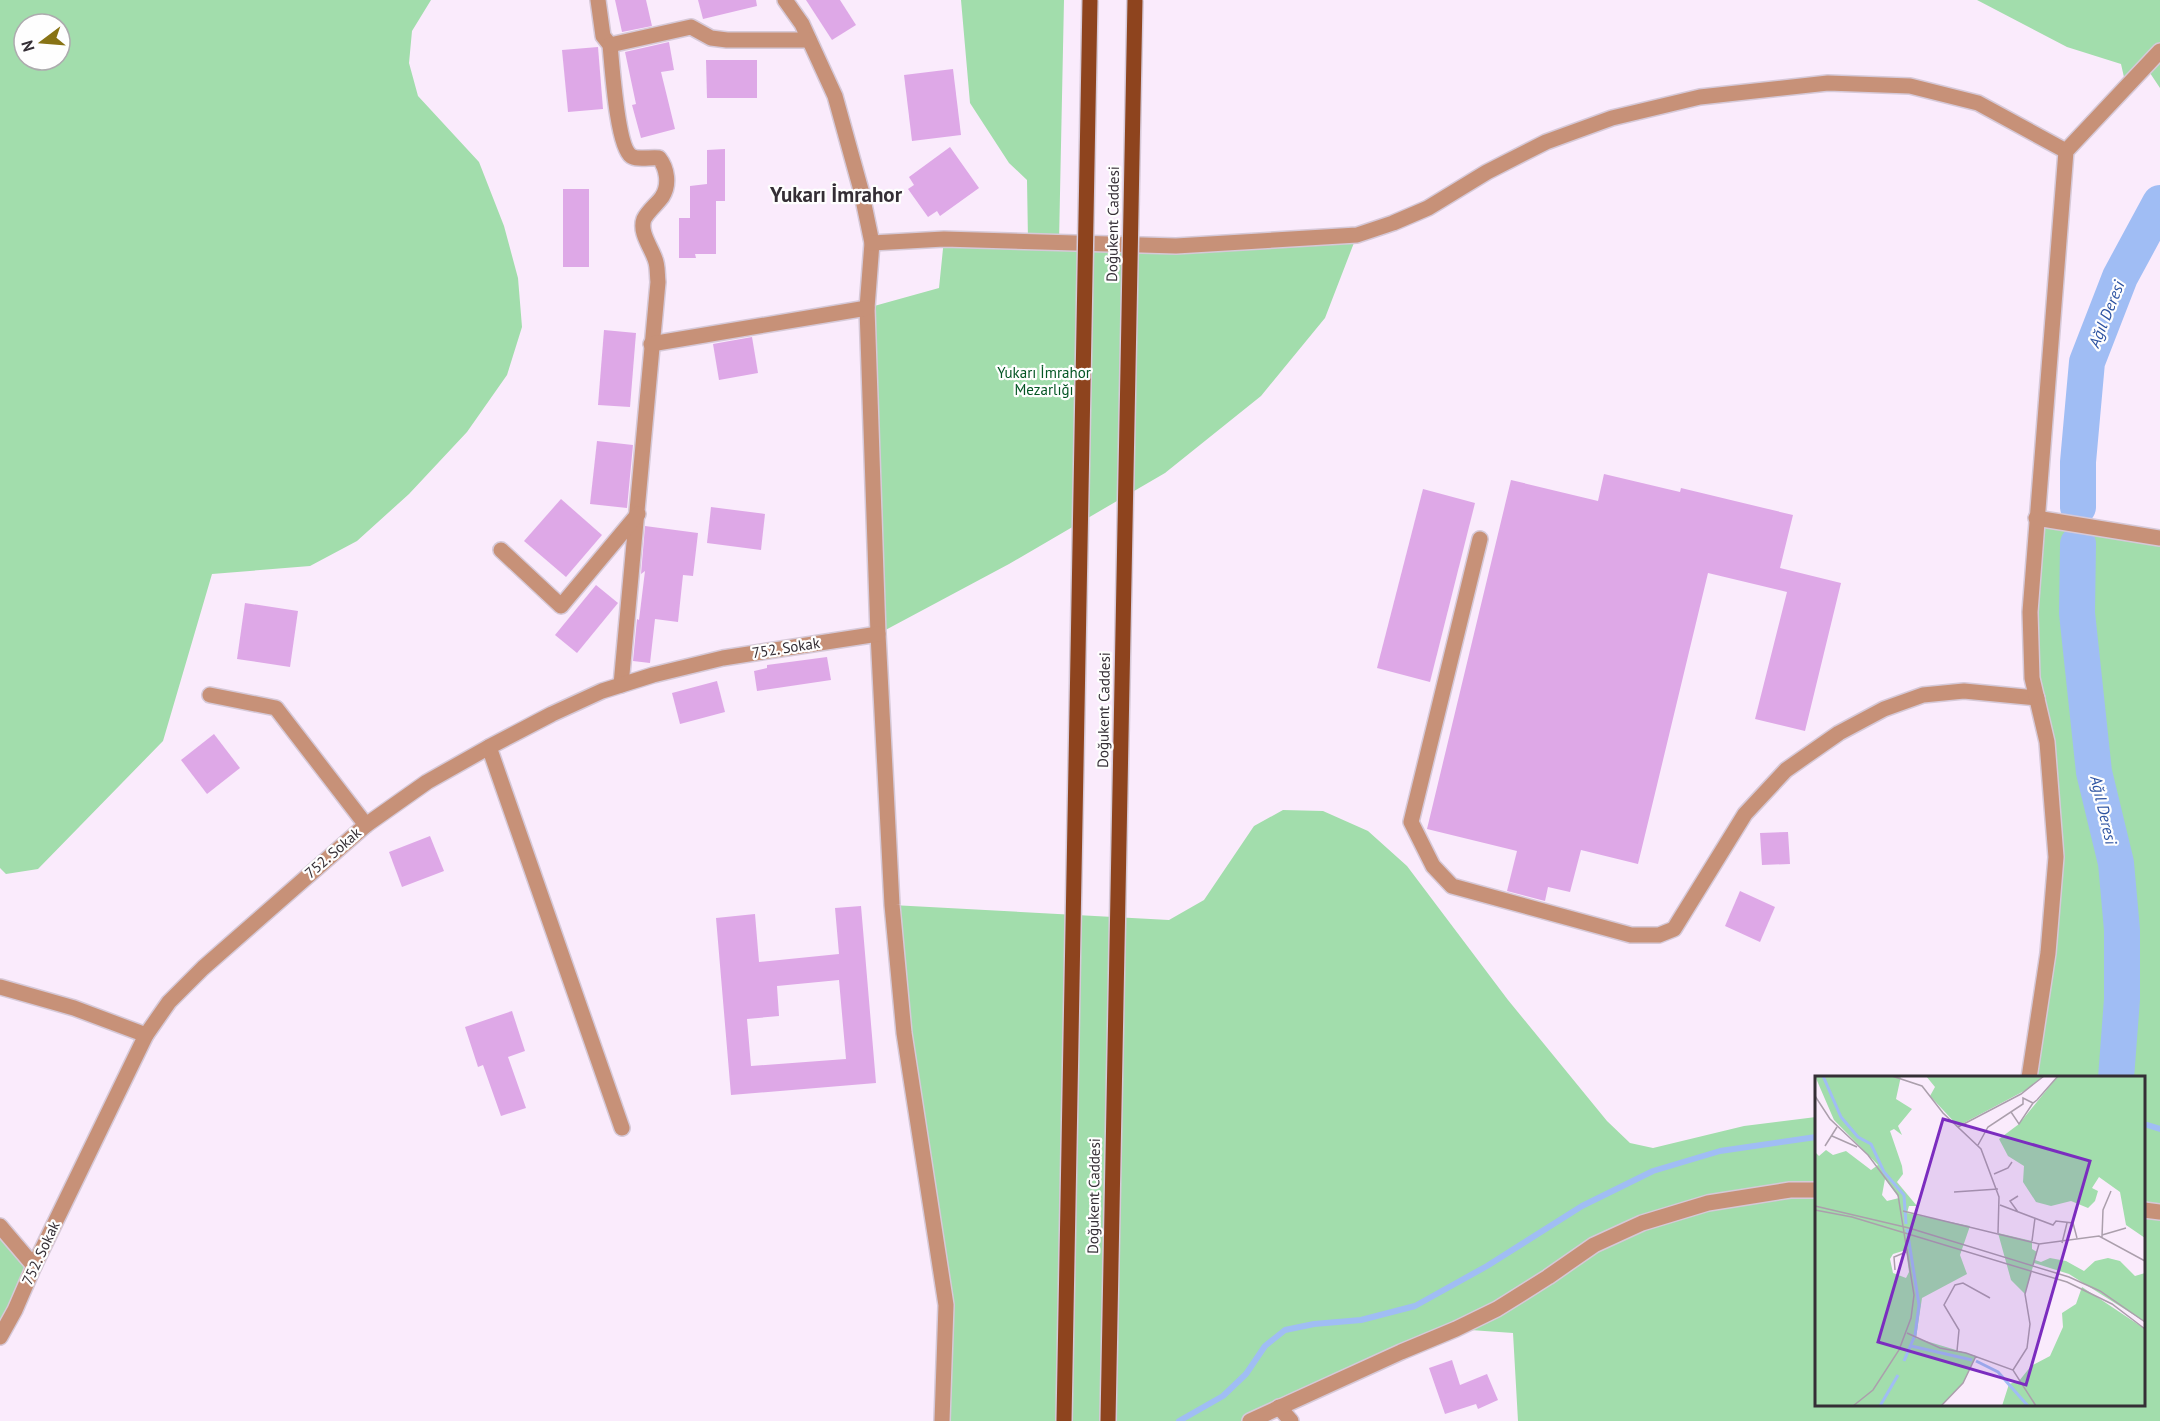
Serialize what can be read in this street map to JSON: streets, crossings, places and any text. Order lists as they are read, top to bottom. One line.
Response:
{"streets":{"main road":["Doğukent Caddesi"],"street":["752. Sokak"]},"districts":["Yukarı İmrahor"],"water":["Ağıl Deresi"],"parks":["Yukarı İmrahor Mezarlığı"],"north":"left"}
